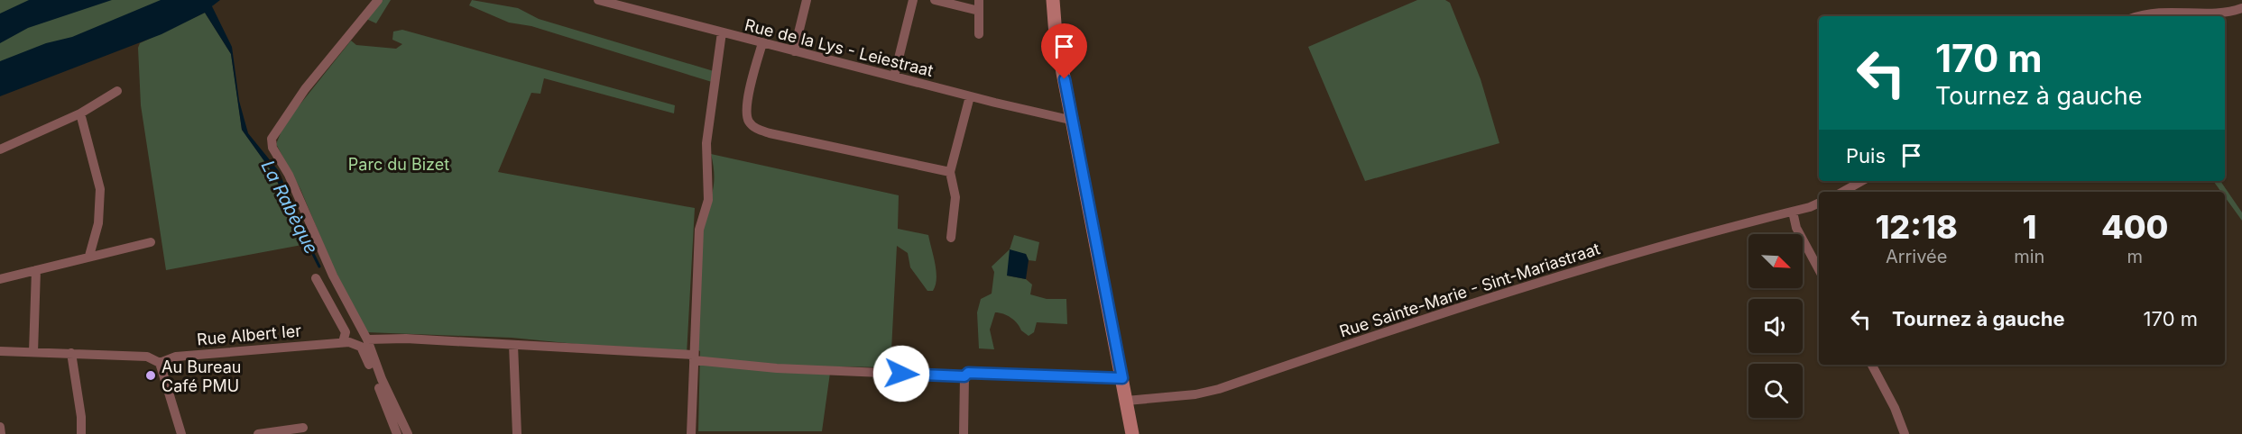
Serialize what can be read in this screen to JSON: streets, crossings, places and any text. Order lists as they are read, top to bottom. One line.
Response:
{"streets":{"street":["Rue de la Lys - Leiestraat","Rue Sainte-Marie - Sint-Mariastraat","Rue Albert Ier"]},"water":["La Rabèque"],"parks":["Parc du Bizet"],"places":["Au Bureau Café PMU"],"north":"bottom right","page":{"turn":["170 m","Tournez à gauche"],"then":"Puis","eta":["12:18","Arrivée","1","min","400","m"],"list":[{"name":"Tournez à gauche","value":"170 m"}]}}
